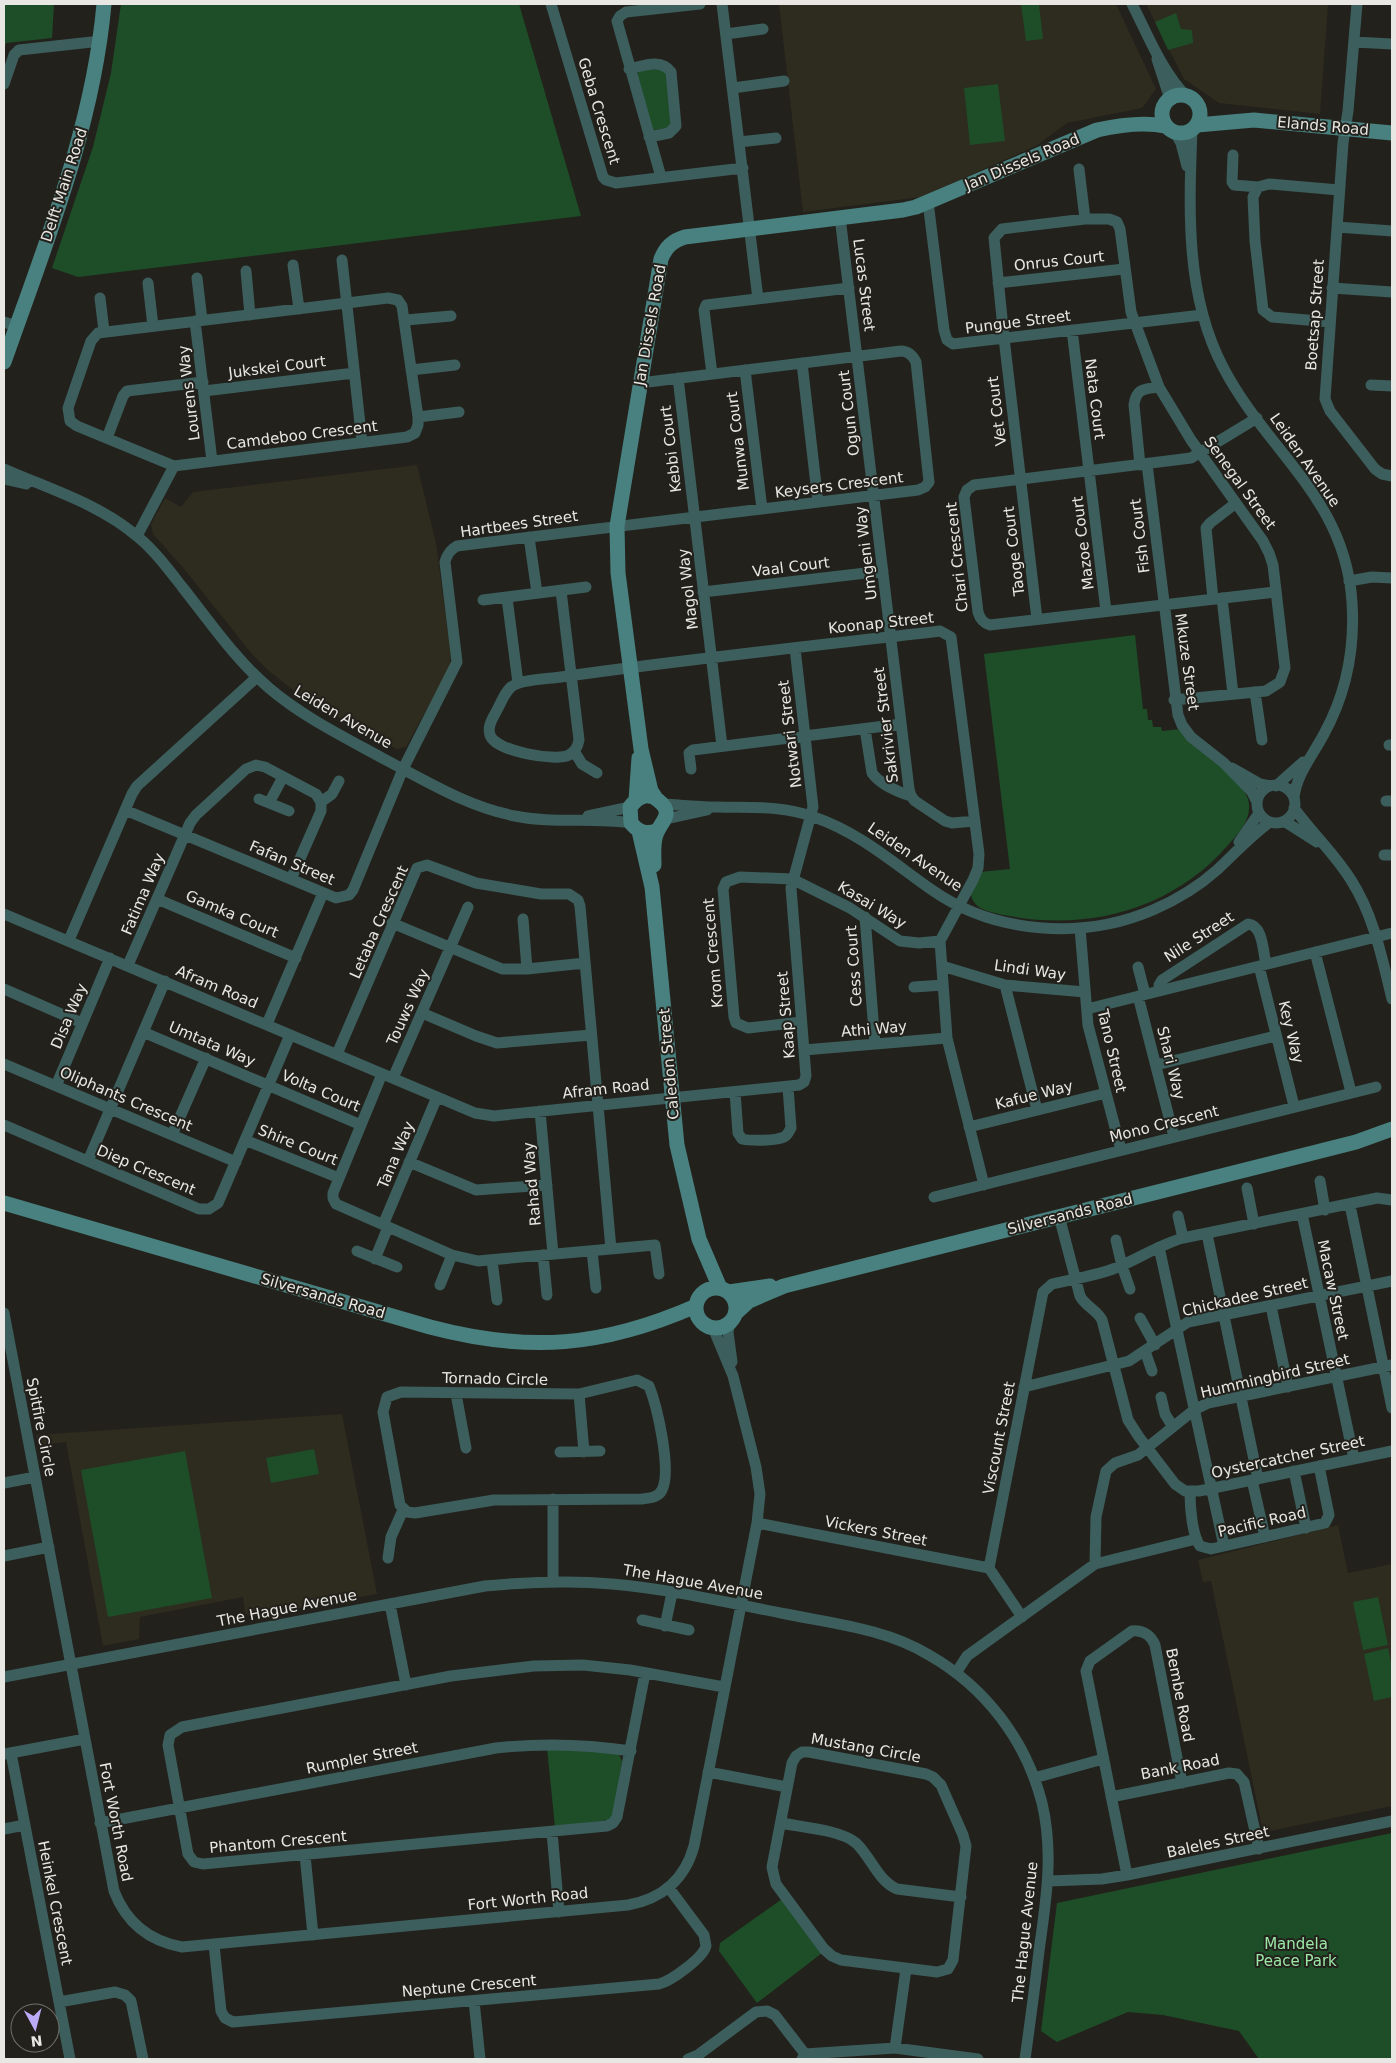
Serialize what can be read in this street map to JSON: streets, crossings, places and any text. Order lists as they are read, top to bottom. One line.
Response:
{"streets":{"street":["Geba Crescent","Elands Road","Jan Dissels Road","Delft Main Road","Onrus Court","Lucas Street","Boetsap Street","Pungue Street","Jukskei Court","Lourens Way","Nata Court","Vet Court","Ogun Court","Camdeboo Crescent","Munwa Court","Kebbi Court","Leiden Avenue","Senegal Street","Keysers Crescent","Hartbees Street","Fish Court","Mazoe Court","Taoge Court","Umgeni Way","Chari Crescent","Vaal Court","Magol Way","Koonap Street","Mkuze Street","Sakrivier Street","Notwari Street","Fafan Street","Fatima Way","Kasai Way","Gamka Court","Letaba Crescent","Nile Street","Krom Crescent","Cess Court","Lindi Way","Afram Road","Touws Way","Kaap Street","Disa Way","Athi Way","Key Way","Umtata Way","Tano Street","Shari Way","Caledon Street","Volta Court","Kafue Way","Oliphants Crescent","Mono Crescent","Shire Court","Tana Way","Diep Crescent","Rahad Way","Silversands Road","Macaw Street","Chickadee Street","Hummingbird Street","Tornado Circle","Spitfire Circle","Viscount Street","Oystercatcher Street","Pacific Road","Vickers Street","The Hague Avenue","Bembe Road","Mustang Circle","Rumpler Street","Bank Road","Fort Worth Road","Phantom Crescent","Baleles Street","Heinkel Crescent","Neptune Crescent"]},"crossings":[["Elands Road","Jan Dissels Road"],["Elands Road","Boetsap Street"],["Elands Road","Leiden Avenue"],["Jan Dissels Road","Lucas Street"],["Jan Dissels Road","Pungue Street"],["Jan Dissels Road","Leiden Avenue"],["Jan Dissels Road","Keysers Crescent"],["Jan Dissels Road","Hartbees Street"],["Jan Dissels Road","Koonap Street"],["Jan Dissels Road","Caledon Street"],["Onrus Court","Vet Court"],["Onrus Court","Senegal Street"],["Lucas Street","Ogun Court"],["Lucas Street","Keysers Crescent"],["Pungue Street","Nata Court"],["Pungue Street","Vet Court"],["Pungue Street","Leiden Avenue"],["Pungue Street","Senegal Street"],["Jukskei Court","Lourens Way"],["Lourens Way","Camdeboo Crescent"],["Nata Court","Mazoe Court"],["Nata Court","Chari Crescent"],["Vet Court","Senegal Street"],["Vet Court","Taoge Court"],["Vet Court","Chari Crescent"],["Ogun Court","Keysers Crescent"],["Ogun Court","Umgeni Way"],["Munwa Court","Keysers Crescent"],["Kebbi Court","Keysers Crescent"],["Kebbi Court","Magol Way"],["Leiden Avenue","Hartbees Street"],["Leiden Avenue","Chari Crescent"],["Leiden Avenue","Koonap Street"],["Leiden Avenue","Mkuze Street"],["Leiden Avenue","Notwari Street"],["Leiden Avenue","Fafan Street"],["Leiden Avenue","Kaap Street"],["Leiden Avenue","Tano Street"],["Leiden Avenue","Caledon Street"],["Senegal Street","Fish Court"],["Senegal Street","Chari Crescent"],["Senegal Street","Mkuze Street"],["Keysers Crescent","Hartbees Street"],["Keysers Crescent","Umgeni Way"],["Keysers Crescent","Magol Way"],["Hartbees Street","Fafan Street"],["Fish Court","Chari Crescent"],["Fish Court","Mkuze Street"],["Mazoe Court","Chari Crescent"],["Taoge Court","Chari Crescent"],["Umgeni Way","Vaal Court"],["Umgeni Way","Koonap Street"],["Umgeni Way","Sakrivier Street"],["Chari Crescent","Mkuze Street"],["Vaal Court","Magol Way"],["Magol Way","Koonap Street"],["Koonap Street","Sakrivier Street"],["Koonap Street","Notwari Street"],["Notwari Street","Kaap Street"],["Fafan Street","Fatima Way"],["Fatima Way","Gamka Court"],["Fatima Way","Afram Road"],["Kasai Way","Krom Crescent"],["Kasai Way","Cess Court"],["Kasai Way","Kaap Street"],["Letaba Crescent","Afram Road"],["Letaba Crescent","Touws Way"],["Nile Street","Key Way"],["Nile Street","Tano Street"],["Nile Street","Shari Way"],["Krom Crescent","Kaap Street"],["Cess Court","Athi Way"],["Lindi Way","Tano Street"],["Afram Road","Touws Way"],["Afram Road","Kaap Street"],["Afram Road","Disa Way"],["Afram Road","Caledon Street"],["Afram Road","Tana Way"],["Afram Road","Diep Crescent"],["Afram Road","Rahad Way"],["Touws Way","Volta Court"],["Touws Way","Shire Court"],["Touws Way","Tana Way"],["Touws Way","Rahad Way"],["Kaap Street","Athi Way"],["Kaap Street","Caledon Street"],["Disa Way","Oliphants Crescent"],["Key Way","Mono Crescent"],["Umtata Way","Volta Court"],["Umtata Way","Diep Crescent"],["Tano Street","Kafue Way"],["Tano Street","Mono Crescent"],["Shari Way","Mono Crescent"],["Caledon Street","Silversands Road"],["Caledon Street","Fort Worth Road"],["Volta Court","Diep Crescent"],["Oliphants Crescent","Diep Crescent"],["Shire Court","Diep Crescent"],["Silversands Road","Fort Worth Road"],["Macaw Street","Chickadee Street"],["Macaw Street","Hummingbird Street"],["Macaw Street","Viscount Street"],["Macaw Street","Oystercatcher Street"],["Chickadee Street","Viscount Street"],["Spitfire Circle","The Hague Avenue"],["Spitfire Circle","Fort Worth Road"],["Viscount Street","Vickers Street"],["Oystercatcher Street","Pacific Road"],["Vickers Street","Fort Worth Road"],["The Hague Avenue","Fort Worth Road"],["The Hague Avenue","Baleles Street"],["Bembe Road","Bank Road"],["Rumpler Street","Fort Worth Road"],["Rumpler Street","Phantom Crescent"],["Bank Road","Baleles Street"],["Fort Worth Road","Phantom Crescent"],["Fort Worth Road","Neptune Crescent"]],"parks":["Mandela Peace Park"],"north":"bottom"}
